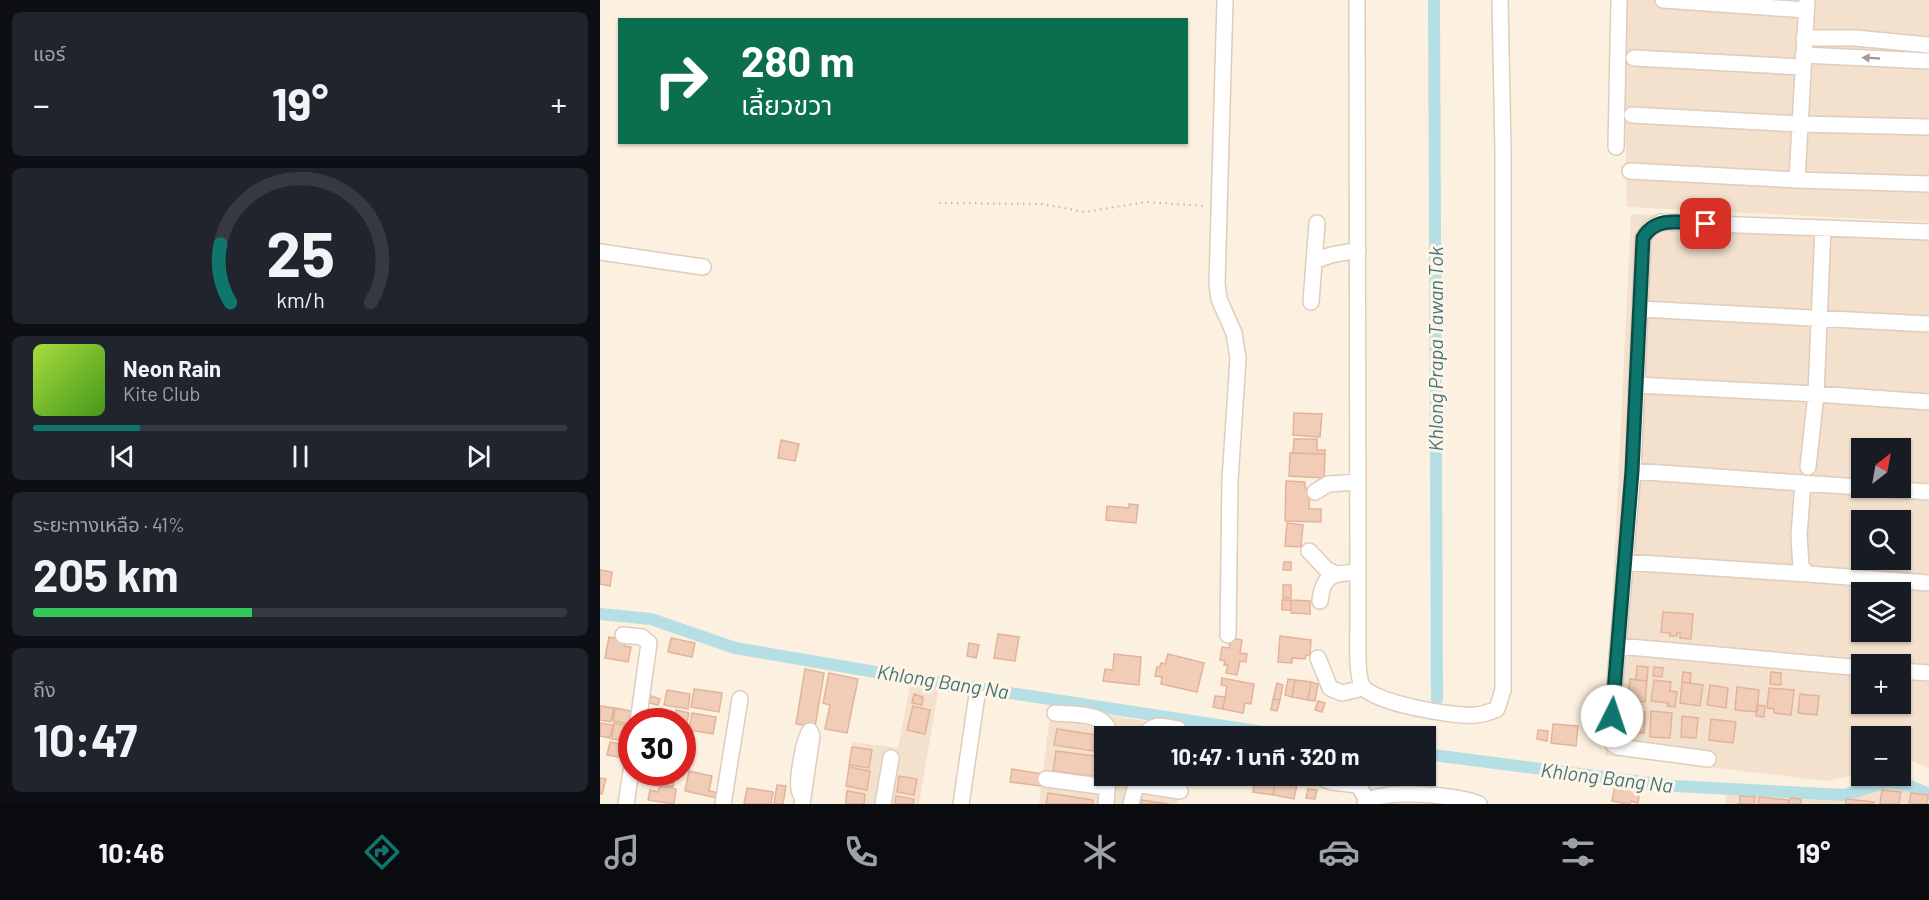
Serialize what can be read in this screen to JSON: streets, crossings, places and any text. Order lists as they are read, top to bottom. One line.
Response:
{"water":["Khlong Prapa Tawan Tok","Khlong Bang Na"],"north":"top right","page":{"tile":["แอร์",["ระยะทางเหลือ · 41%","205 km"],["ถึง","10:47"]],"turn":["280 m","เลี้ยวขวา"],"heat":["−","19°","+"],"song":["Neon Rain","Kite Club"],"map_buttons":["+","−"],"limit":"30","trip":"10:47 · 1 นาที · 320 m","tabs":["10:46","19°"],"gauge":["25","km/h"]}}
